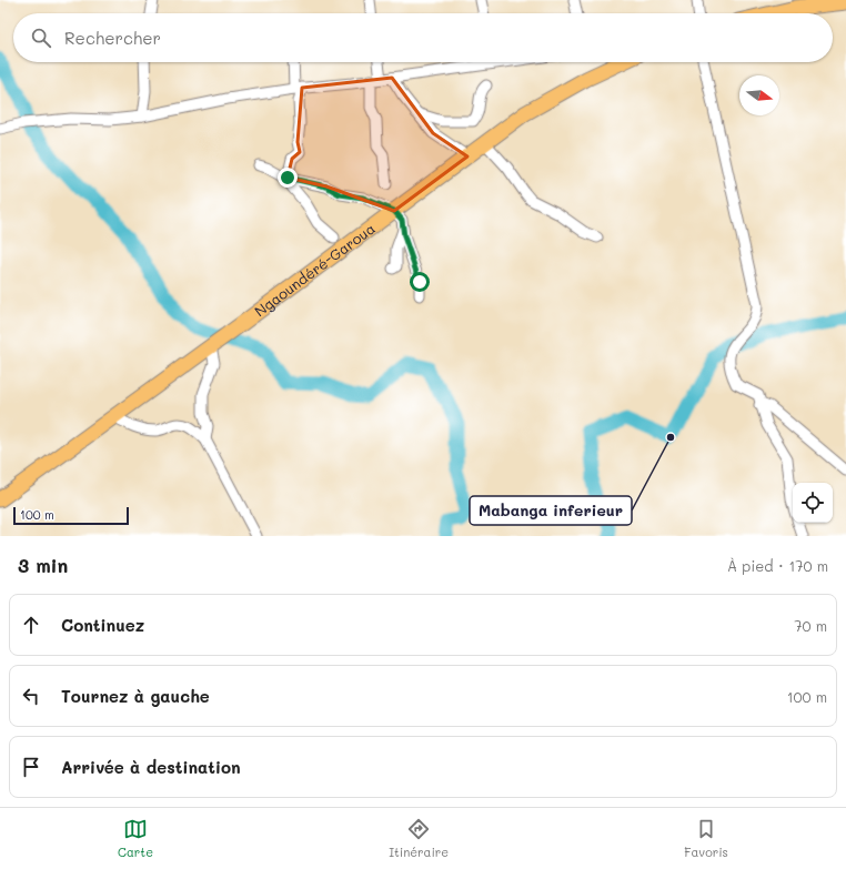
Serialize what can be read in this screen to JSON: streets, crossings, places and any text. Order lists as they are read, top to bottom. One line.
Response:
{"streets":{"highway":["Ngaoundéré-Garoua"]},"places":["Mabanga inferieur"],"scale_bar":"100 m","north":"right","page":{"search":"Rechercher","scale":"100 m","heading":["3 min","À pied · 170 m"],"list":[["Continuez","70 m"],["Tournez à gauche","100 m"],"Arrivée à destination"],"nav":["Carte","Itinéraire","Favoris"]}}
